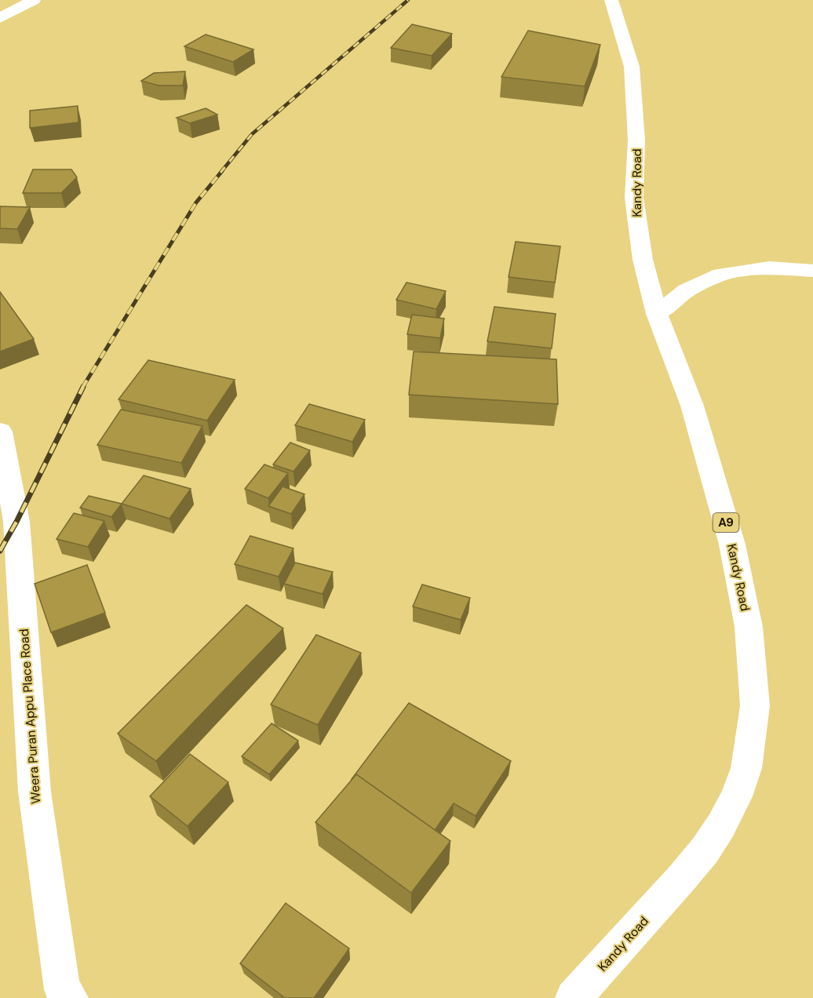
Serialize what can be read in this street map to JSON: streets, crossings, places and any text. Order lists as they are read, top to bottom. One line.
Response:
{"streets":{"main road":["Kandy Road","A9","Weera Puran Appu Place Road"]}}
